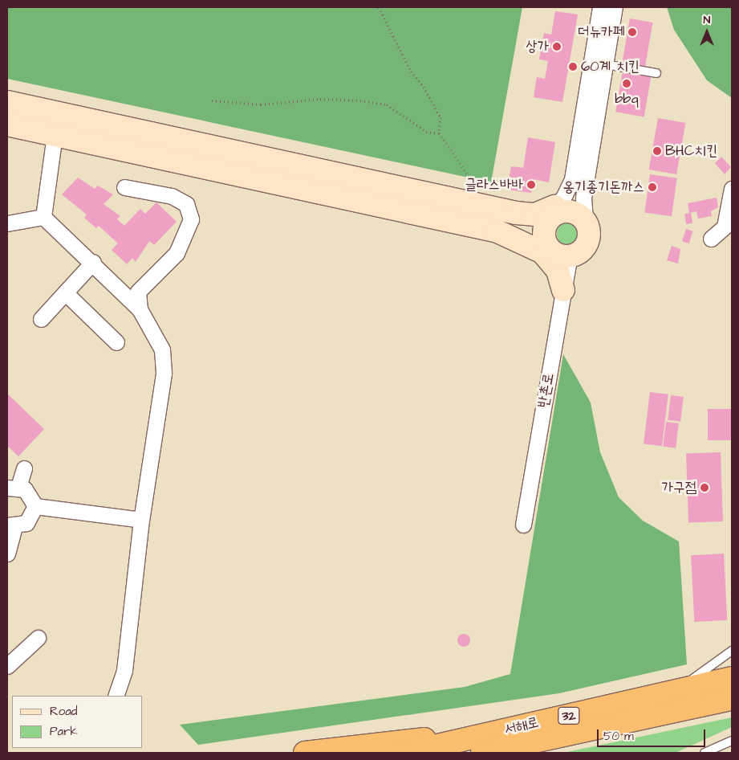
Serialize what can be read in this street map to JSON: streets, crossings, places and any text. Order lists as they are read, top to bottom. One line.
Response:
{"streets":{"highway":["32","서해로"],"street":["반촌로"]},"places":["더뉴카페","상가","60계 치킨","bbq","BHC치킨","글라스바바","옹기종기돈까스","가구점"],"legend":["Road","Park"],"scale_bar":"50 m","north":"top"}
